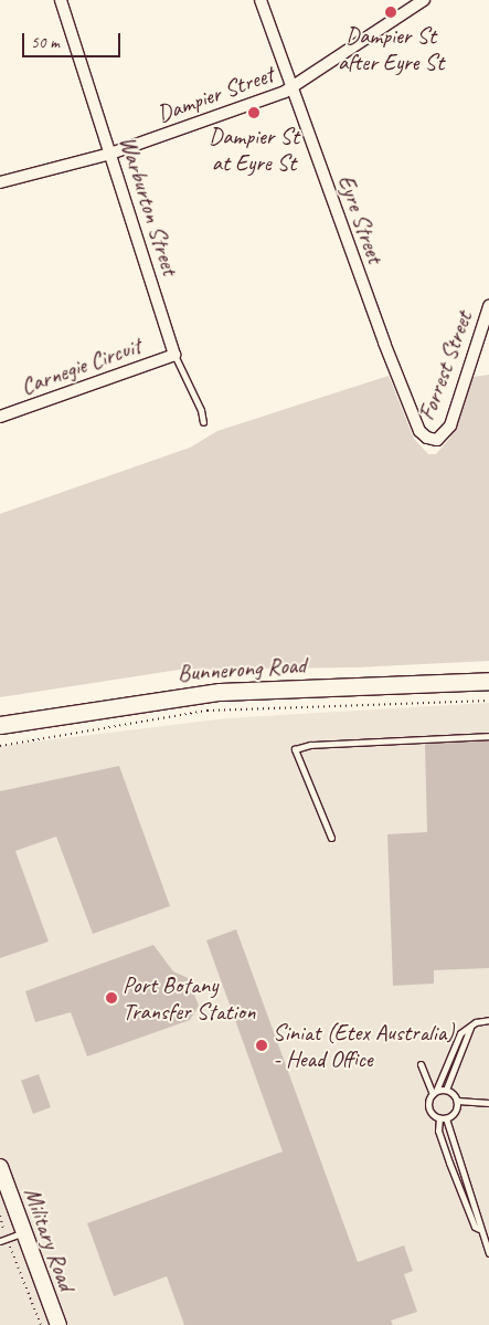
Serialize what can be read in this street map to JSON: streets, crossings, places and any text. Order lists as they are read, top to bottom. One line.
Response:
{"streets":{"main road":["Bunnerong Road"],"street":["Dampier Street","Warburton Street","Eyre Street","Carnegie Circuit","Forrest Street","Military Road"]},"crossings":[["Dampier Street","Warburton Street"],["Dampier Street","Eyre Street"],["Warburton Street","Carnegie Circuit"],["Eyre Street","Forrest Street"]],"places":["Dampier St after Eyre St","Dampier St at Eyre St","Port Botany Transfer Station","Siniat (Etex Australia) - Head Office"],"scale_bar":"50 m"}
